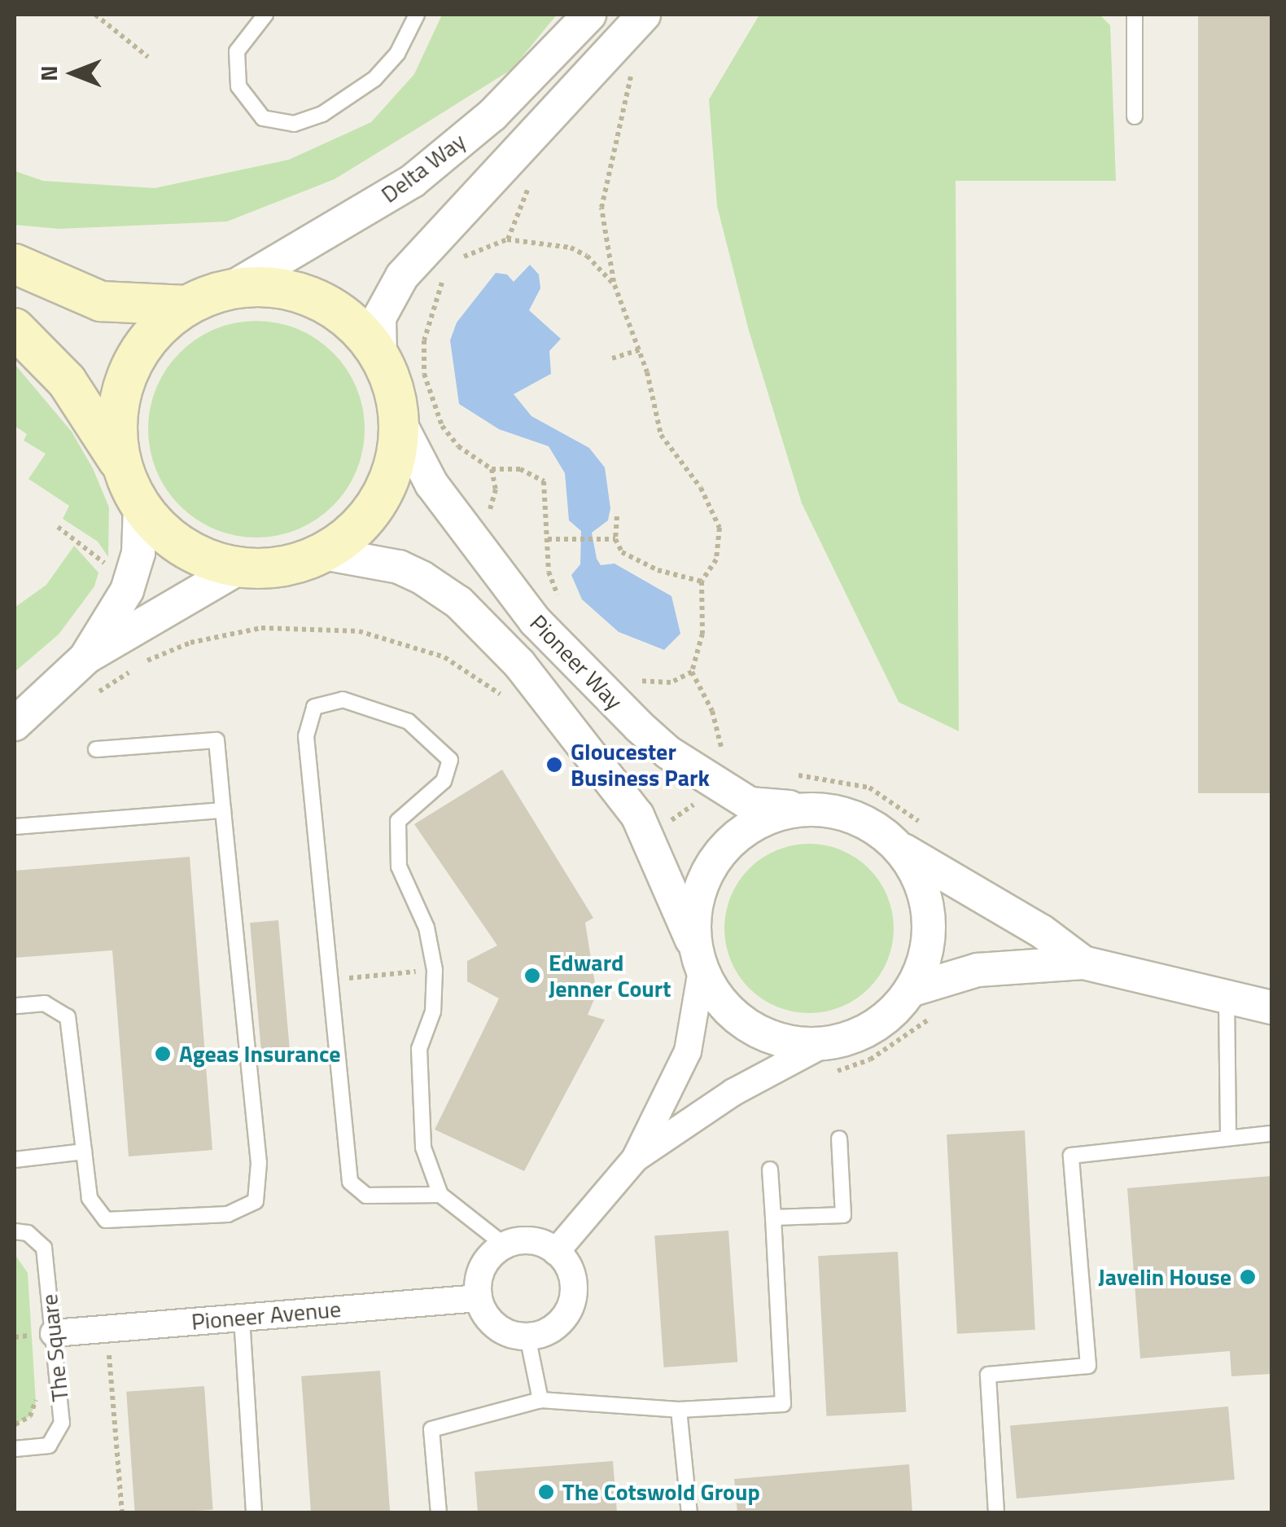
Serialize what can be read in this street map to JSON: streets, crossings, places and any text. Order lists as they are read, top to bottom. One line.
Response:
{"streets":{"street":["Delta Way","Pioneer Way","Pioneer Avenue"],"lane":["The Square"]},"crossings":[["Delta Way","Pioneer Way"],["Pioneer Avenue","The Square"]],"places":["Gloucester Business Park","Edward Jenner Court","Ageas Insurance","Javelin House","The Cotswold Group"],"north":"left"}
